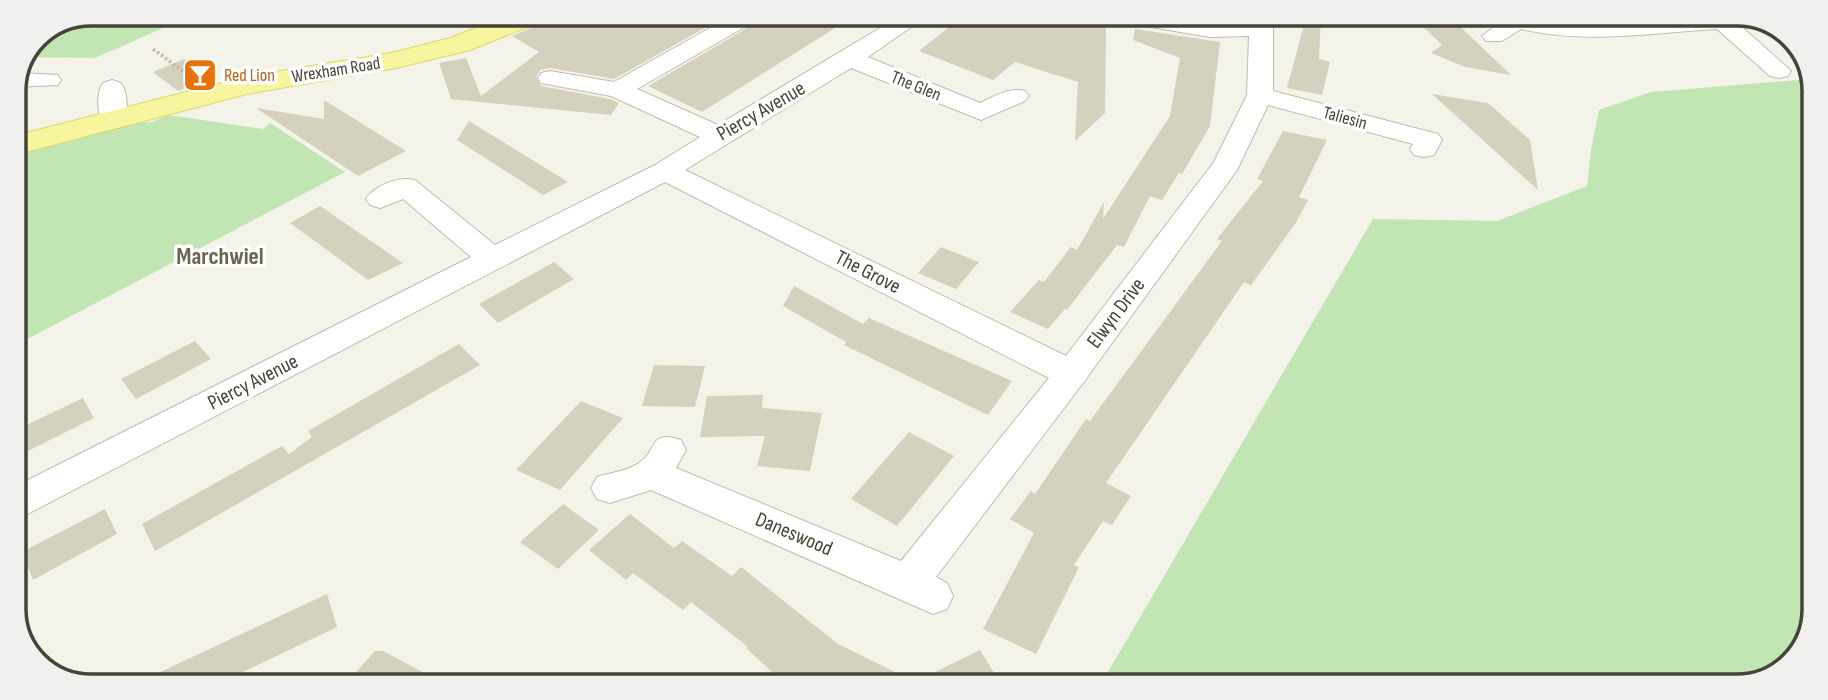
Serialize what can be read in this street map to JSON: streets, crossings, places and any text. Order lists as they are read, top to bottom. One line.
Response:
{"streets":{"main road":["Wrexham Road"],"street":["The Glen","Piercy Avenue","Taliesin","The Grove","Elwyn Drive","Daneswood"]},"crossings":[["The Glen","Piercy Avenue"],["Piercy Avenue","The Grove"],["Taliesin","Elwyn Drive"],["The Grove","Elwyn Drive"],["Elwyn Drive","Daneswood"]],"districts":["Marchwiel"],"places":{"bar":["Red Lion"]}}
